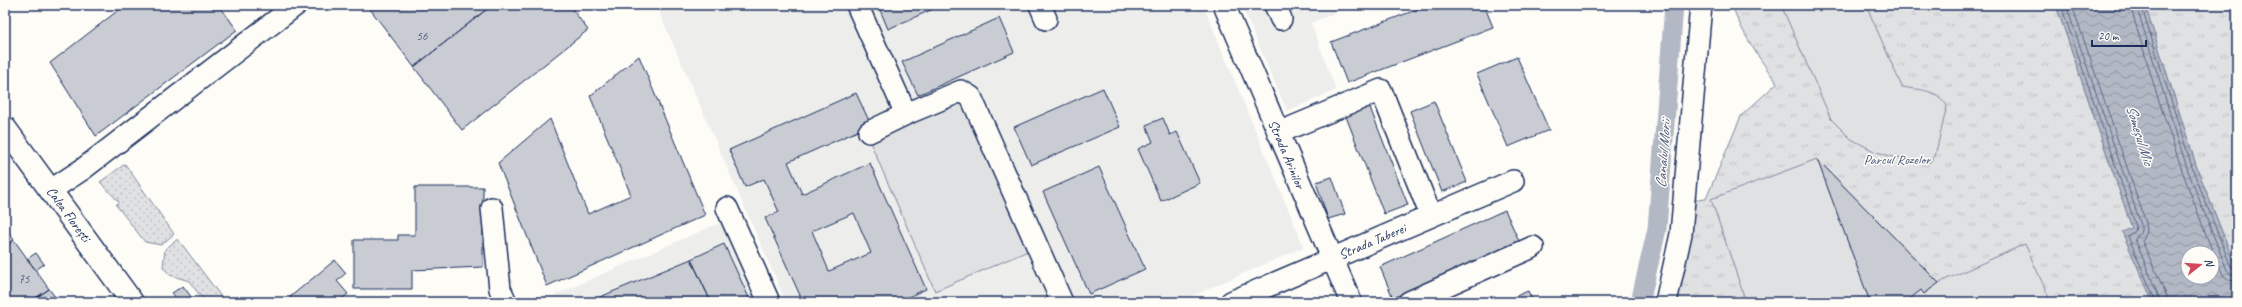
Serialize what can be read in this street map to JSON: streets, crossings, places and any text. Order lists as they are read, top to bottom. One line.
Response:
{"streets":{"main road":["Calea Florești"],"street":["Strada Arinilor","Strada Taberei"]},"crossings":[["Strada Arinilor","Strada Taberei"]],"water":["Someșul Mic","Canalul Morii"],"parks":["Parcul Rozelor"],"house_numbers":["56","75"],"scale_bar":"20 m","north":"right"}
